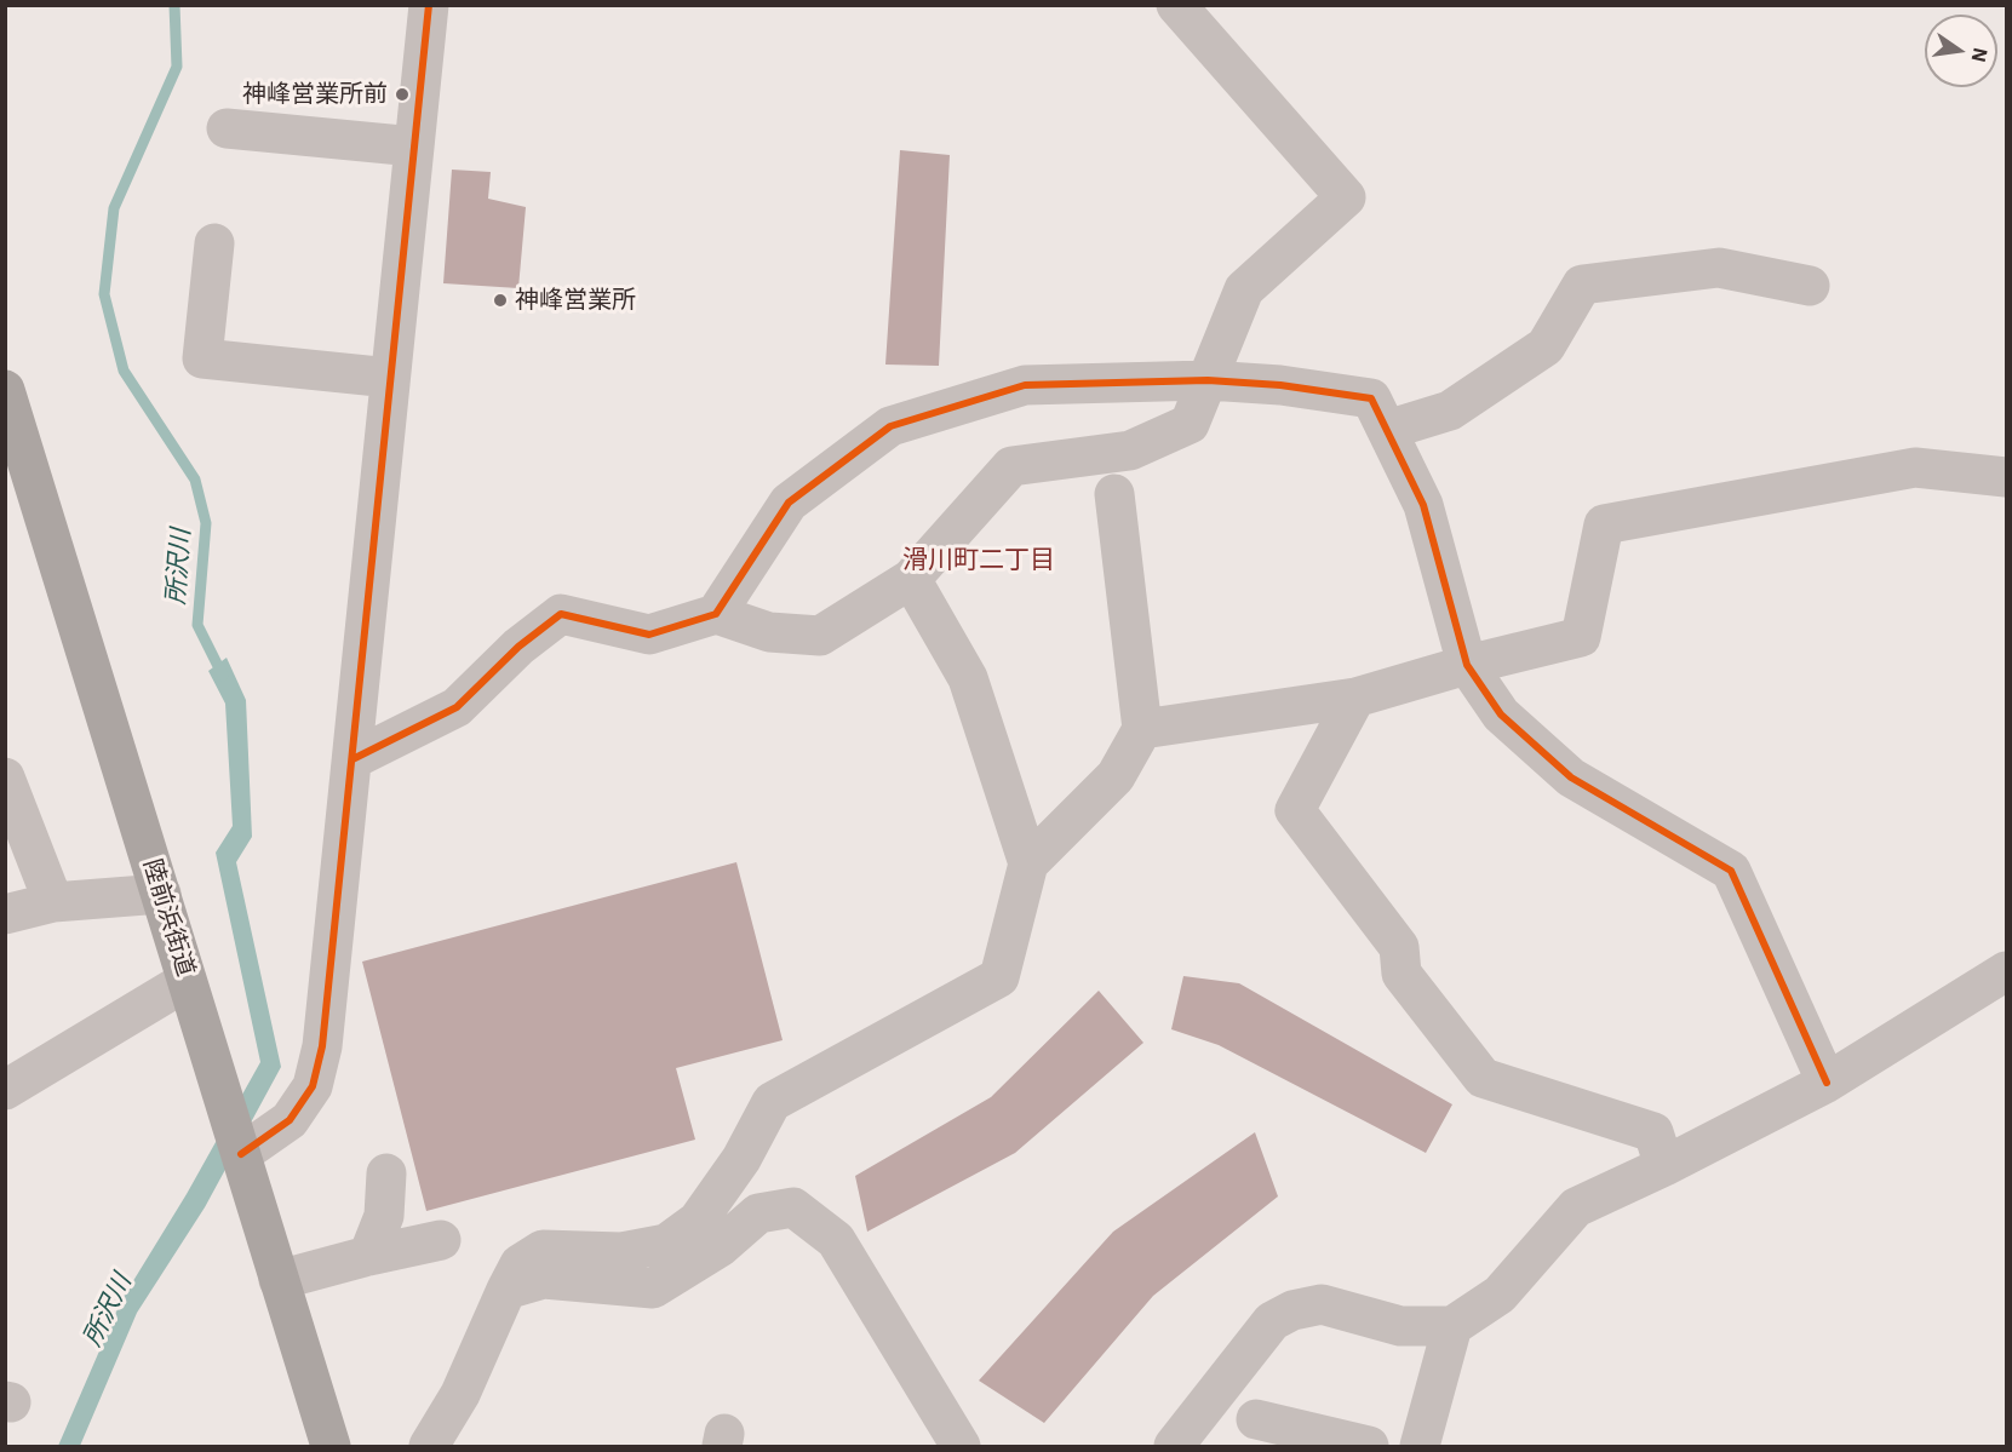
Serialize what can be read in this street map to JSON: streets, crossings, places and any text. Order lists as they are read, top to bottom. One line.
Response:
{"streets":{"highway":["陸前浜街道"]},"districts":["滑川町二丁目"],"water":["所沢川"],"places":["神峰営業所前","神峰営業所"],"north":"right"}
